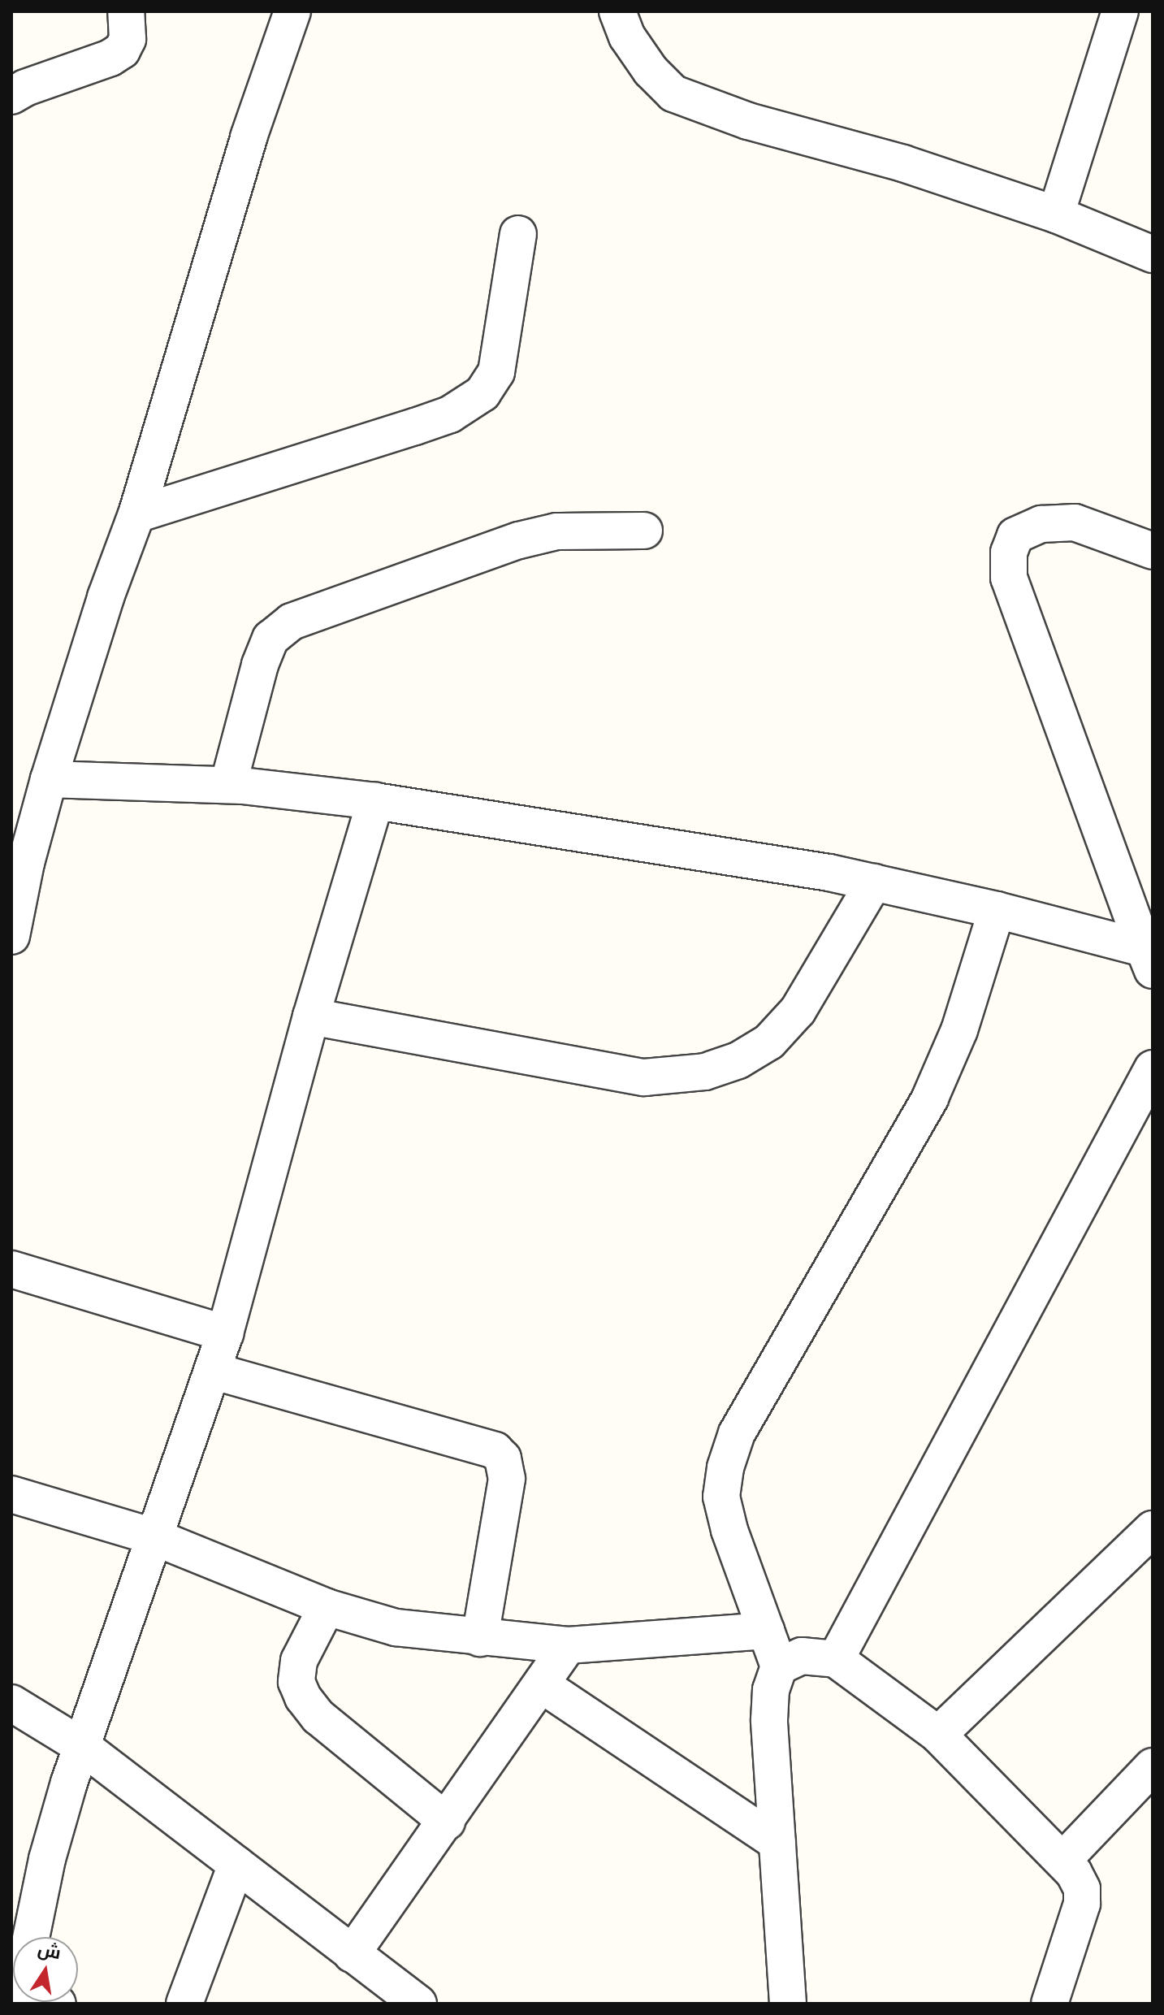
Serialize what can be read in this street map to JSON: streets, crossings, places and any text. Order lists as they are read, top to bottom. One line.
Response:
{"north":"top"}
